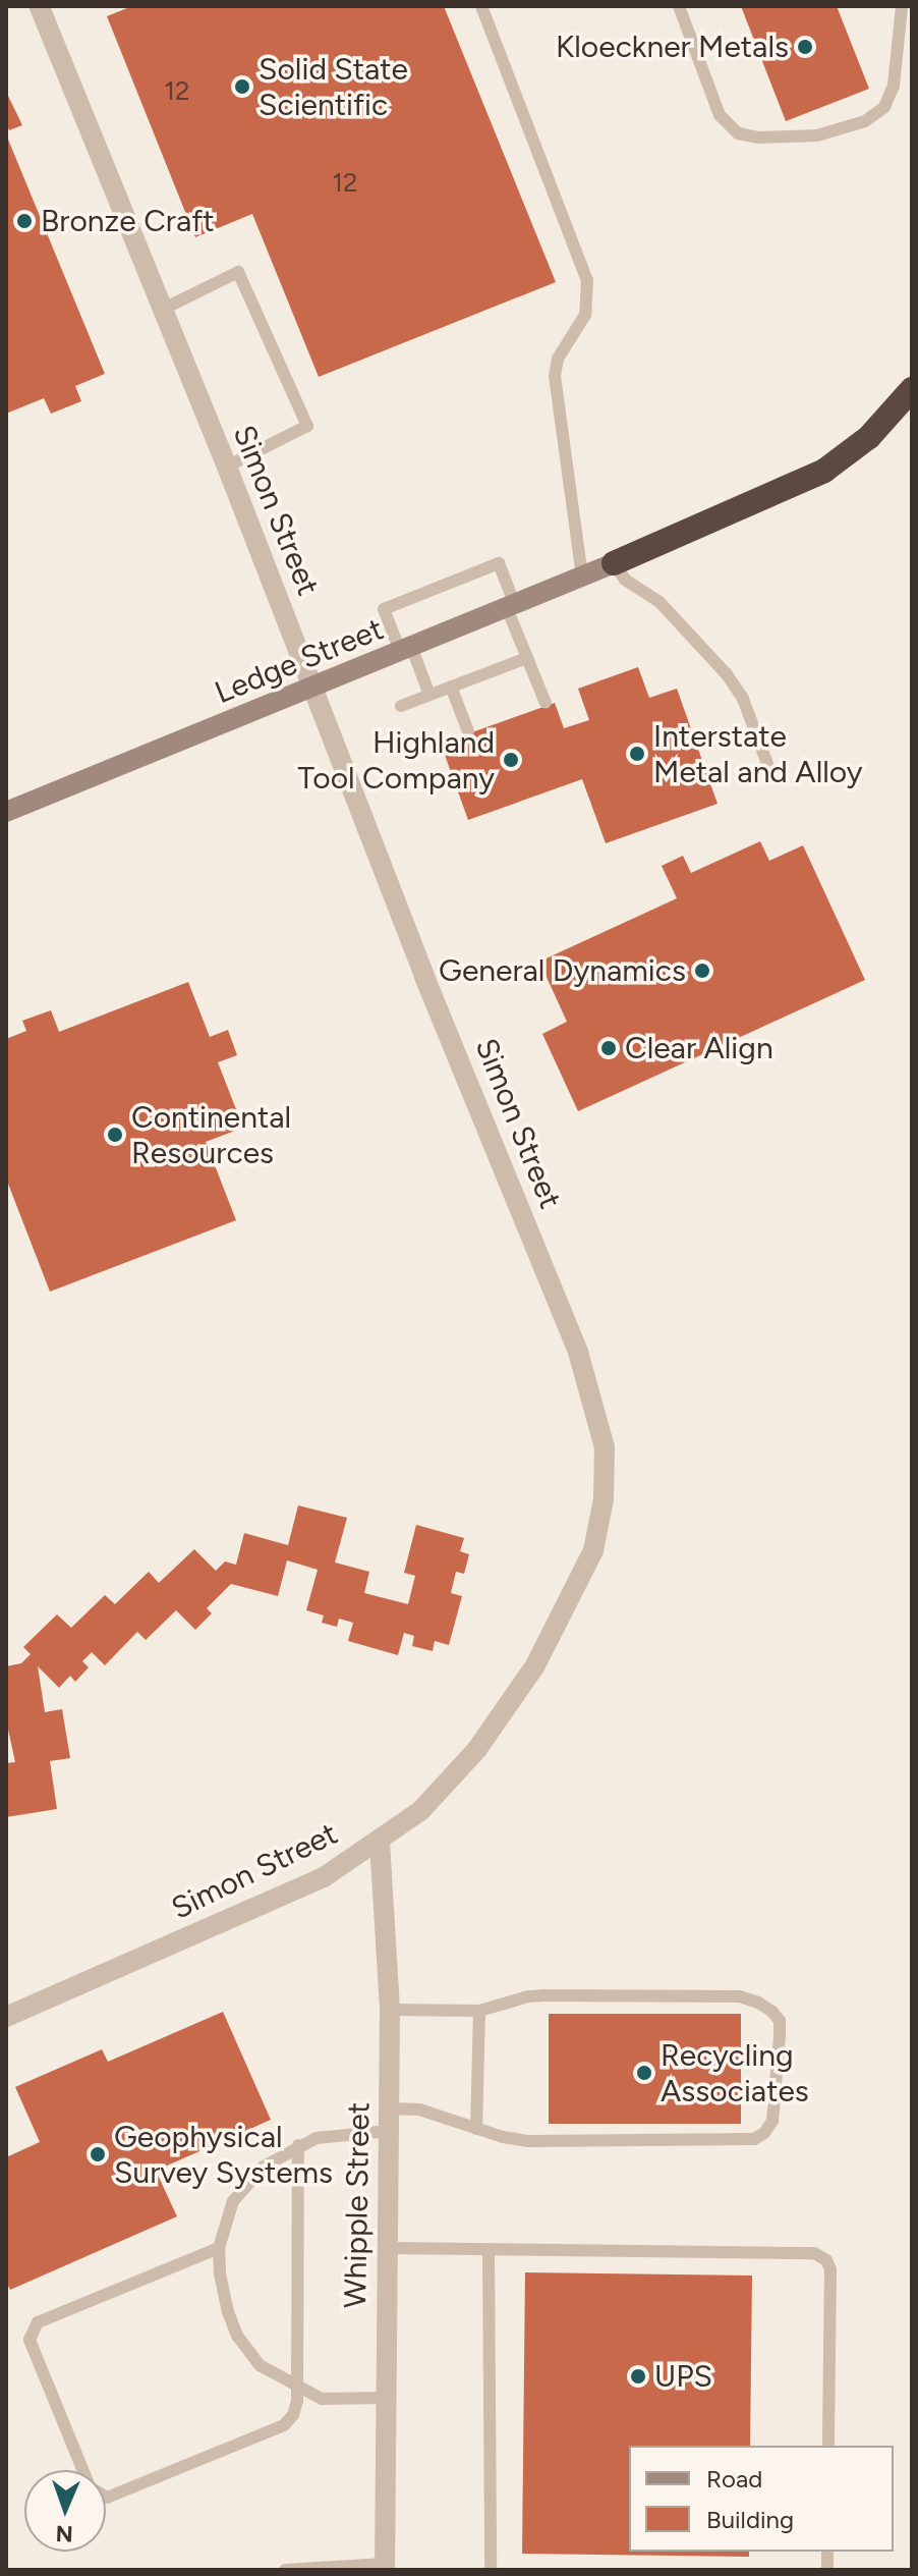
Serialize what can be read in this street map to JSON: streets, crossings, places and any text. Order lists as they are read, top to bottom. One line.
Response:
{"streets":{"street":["Simon Street","Ledge Street","Whipple Street"]},"crossings":[["Simon Street","Ledge Street"],["Simon Street","Whipple Street"]],"places":["Kloeckner Metals","Solid State Scientific","Bronze Craft","Interstate Metal and Alloy","Highland Tool Company","General Dynamics","Clear Align","Continental Resources","Recycling Associates","Geophysical Survey Systems","UPS"],"house_numbers":["12","12"],"legend":["Road","Building"],"north":"bottom"}
